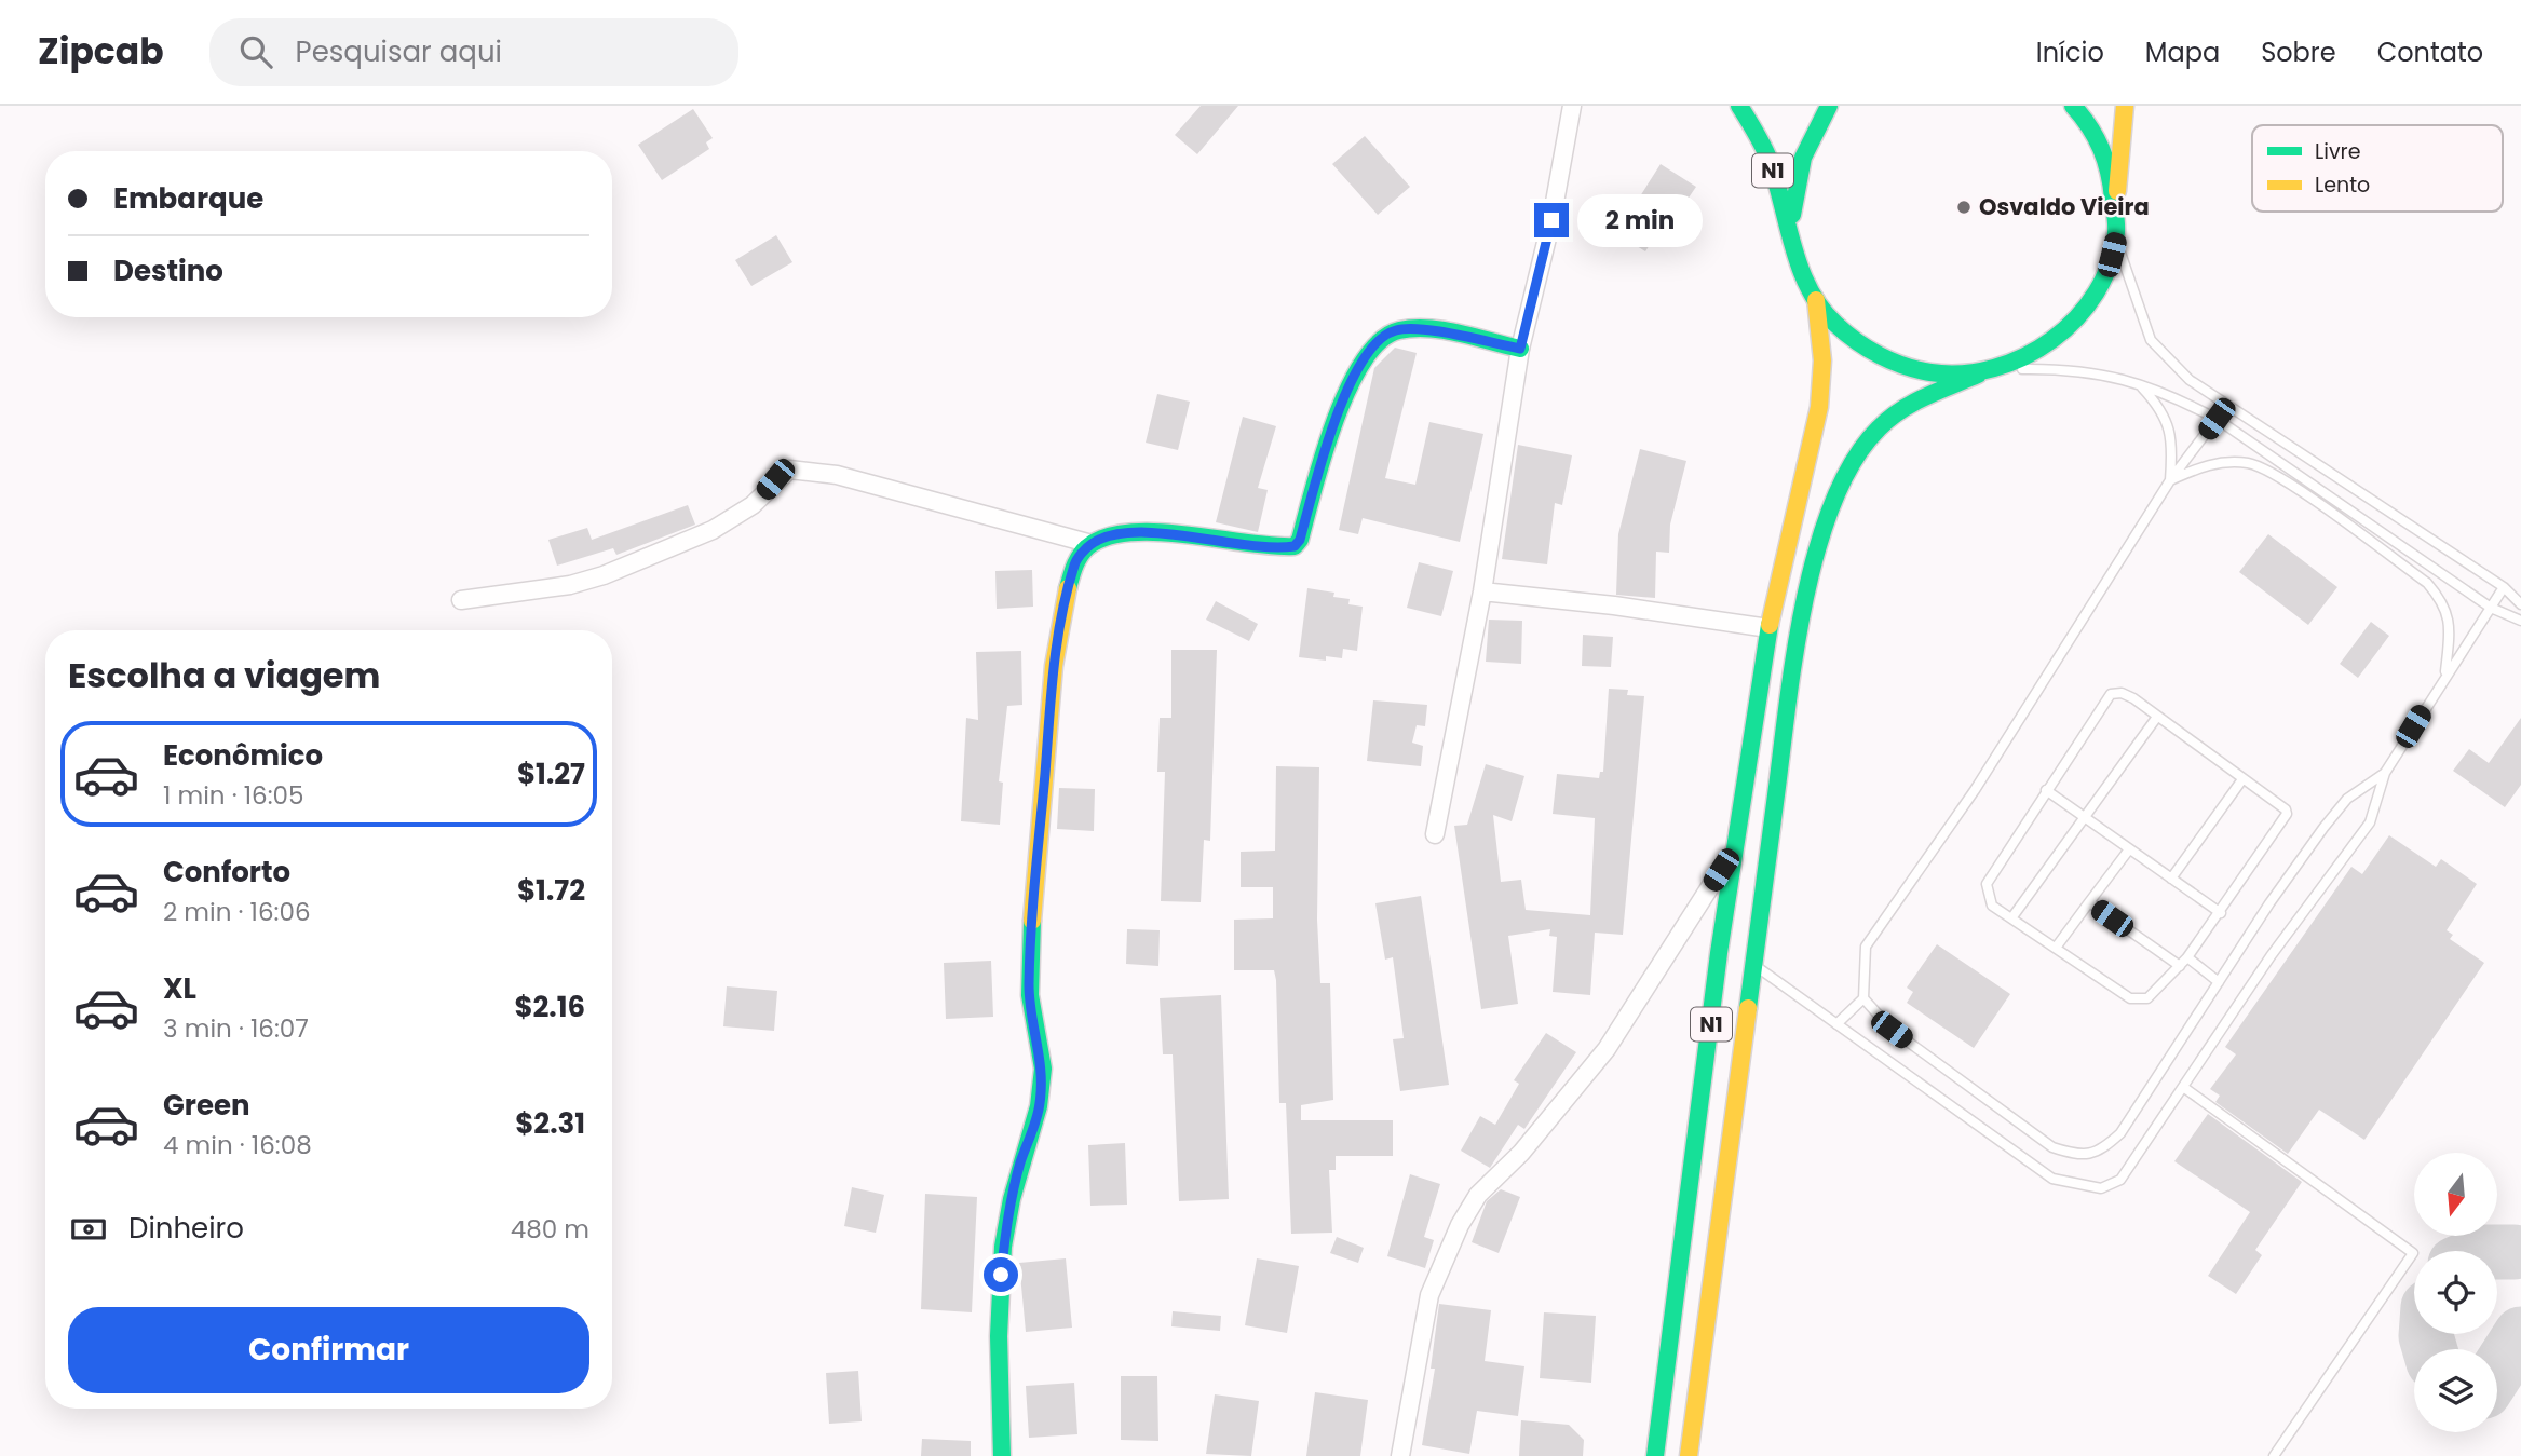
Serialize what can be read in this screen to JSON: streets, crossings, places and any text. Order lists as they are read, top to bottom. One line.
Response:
{"streets":{"main road":["N1"]},"places":["Osvaldo Vieira"],"legend":["Livre","Lento"],"north":"bottom","page":{"header":"Zipcab","search":"Pesquisar aqui","nav":["Início","Mapa","Sobre","Contato"],"banner":["Embarque","Destino"],"bubble":"2 min","heading":"Escolha a viagem","list":[{"name":"Econômico","note":"1 min · 16:05","value":"$1.27"},{"name":"Conforto","note":"2 min · 16:06","value":"$1.72"},{"name":"XL","note":"3 min · 16:07","value":"$2.16"},{"name":"Green","note":"4 min · 16:08","value":"$2.31"}],"pay":["Dinheiro","480 m"],"buttons":"Confirmar"}}
